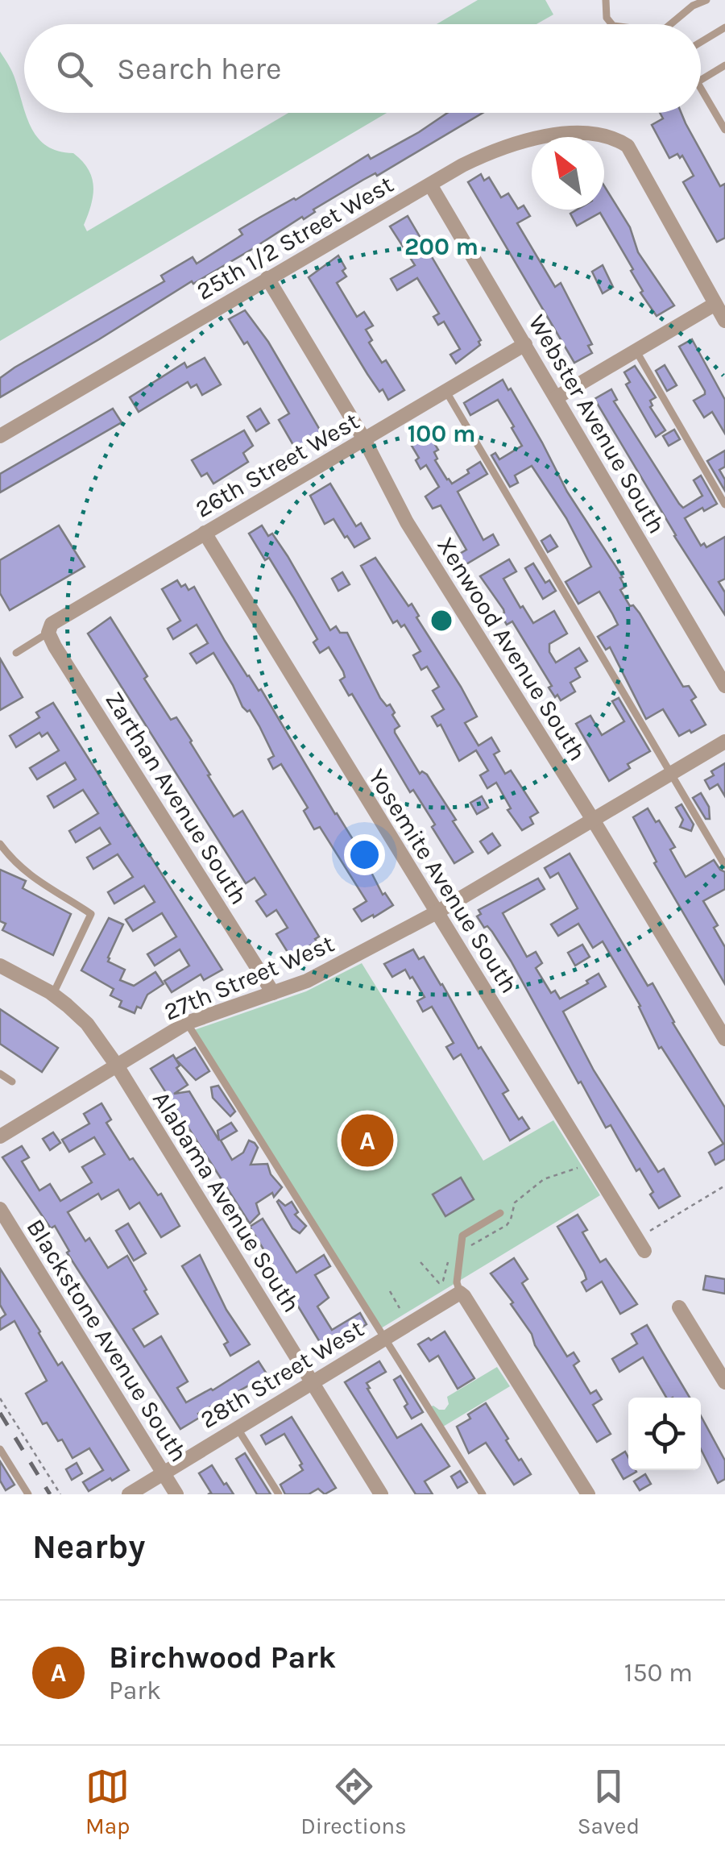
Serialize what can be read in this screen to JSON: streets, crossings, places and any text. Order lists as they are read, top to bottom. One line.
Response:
{"streets":{"street":["25th 1/2 Street West","Webster Avenue South","26th Street West","Xenwood Avenue South","Zarthan Avenue South","Yosemite Avenue South","27th Street West","Alabama Avenue South","Blackstone Avenue South","28th Street West"]},"crossings":[["25th 1/2 Street West","Webster Avenue South"],["25th 1/2 Street West","Xenwood Avenue South"],["Webster Avenue South","26th Street West"],["26th Street West","Xenwood Avenue South"],["26th Street West","Zarthan Avenue South"],["26th Street West","Yosemite Avenue South"],["Xenwood Avenue South","27th Street West"],["Zarthan Avenue South","27th Street West"],["Yosemite Avenue South","27th Street West"],["27th Street West","Alabama Avenue South"],["Alabama Avenue South","28th Street West"],["Blackstone Avenue South","28th Street West"]],"north":"top left","page":{"search":"Search here","pins":"A","heading":"Nearby","list":[{"mark":"A","name":"Birchwood Park","note":"Park","value":"150 m"}],"nav":["Map","Directions","Saved"]},"rings":["200 m","100 m"]}
